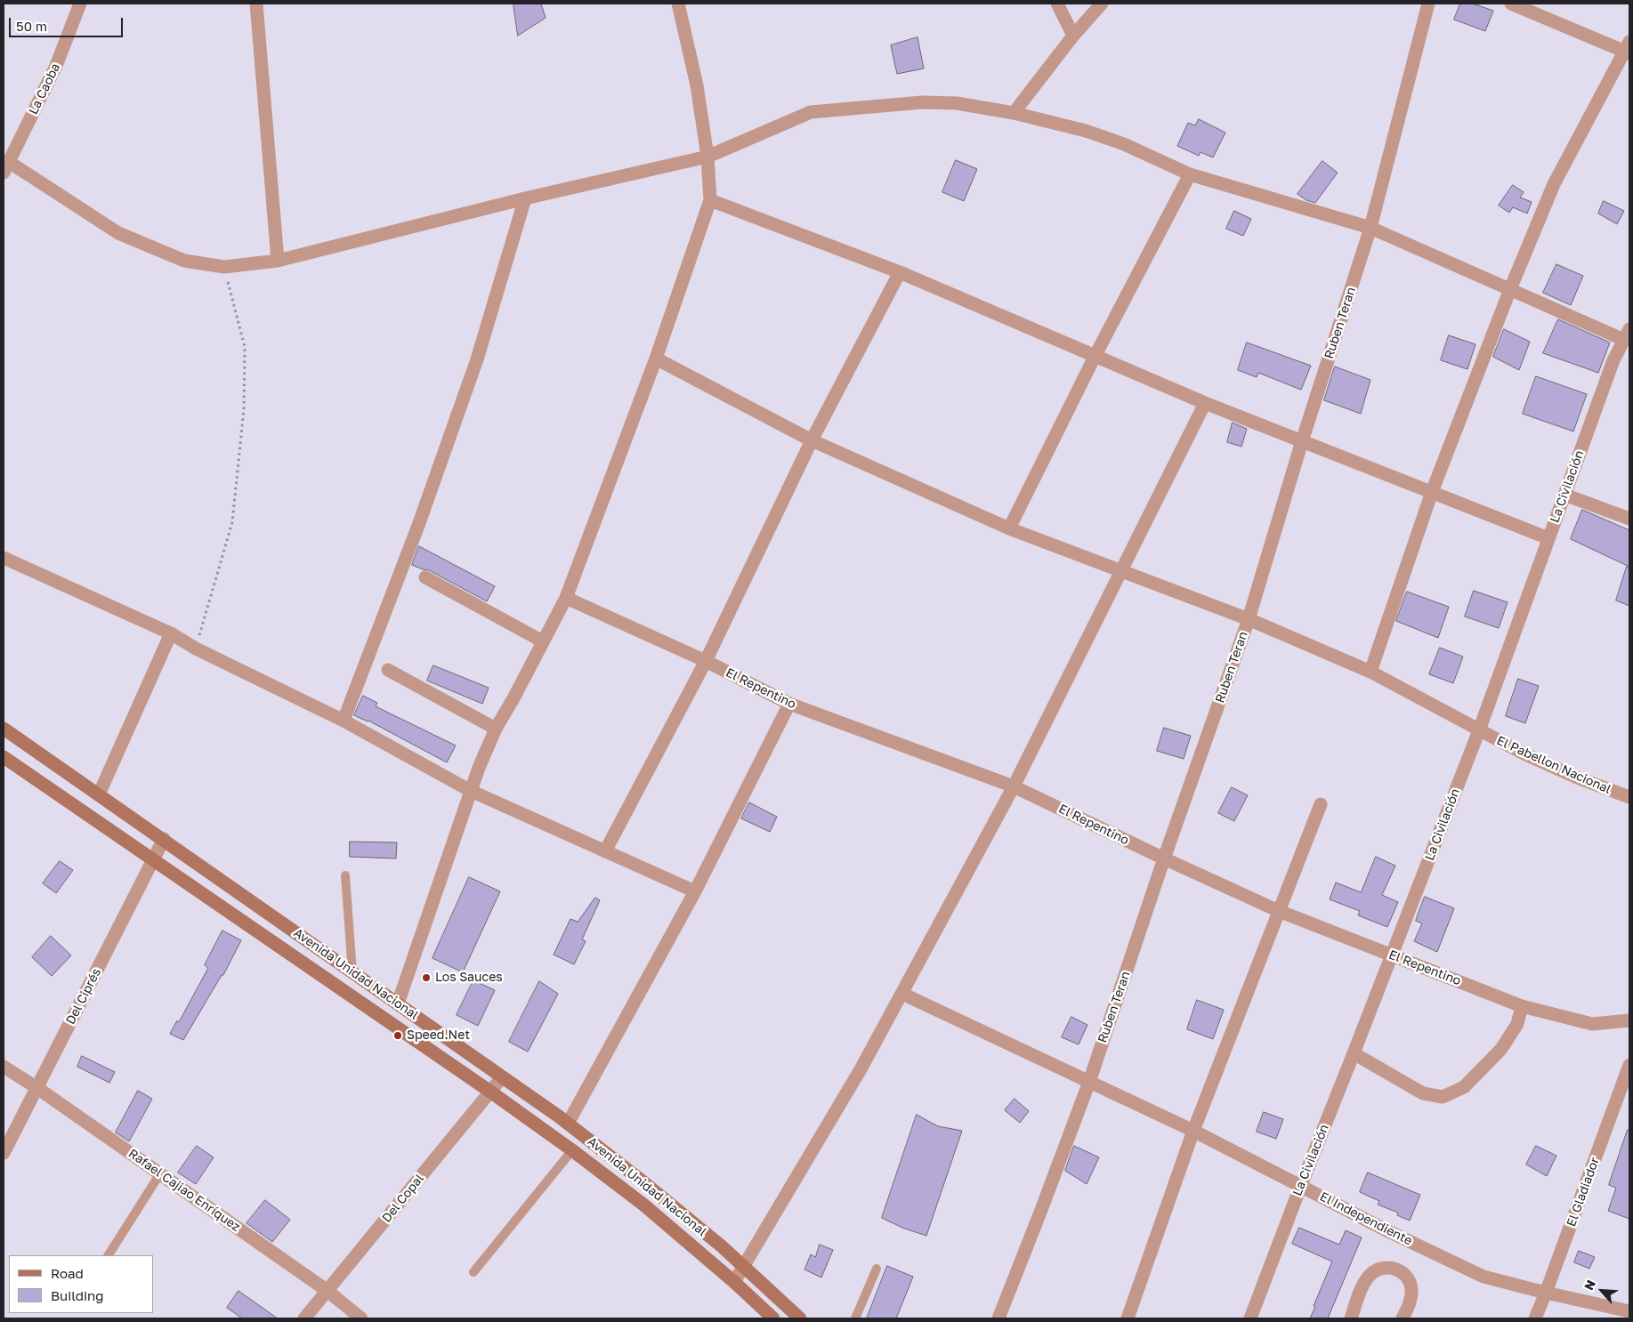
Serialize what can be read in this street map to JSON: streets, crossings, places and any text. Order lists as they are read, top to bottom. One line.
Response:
{"streets":{"main road":["Avenida Unidad Nacional"],"street":["La Caoba","Ruben Teran","La Civilación","El Repentino","El Pabellon Nacional","Del Ciprés","Rafael Cajiao Enríquez","El Gladiador","Del Copal","El Independiente"]},"crossings":[["Ruben Teran","El Repentino"],["Ruben Teran","El Pabellon Nacional"],["Ruben Teran","El Independiente"],["La Civilación","El Repentino"],["La Civilación","El Pabellon Nacional"],["La Civilación","El Independiente"],["Avenida Unidad Nacional","Del Ciprés"],["Avenida Unidad Nacional","Del Copal"],["Del Ciprés","Rafael Cajiao Enríquez"],["Rafael Cajiao Enríquez","Del Copal"],["El Gladiador","El Independiente"]],"places":["Los Sauces","Speed.Net"],"legend":["Road","Building"],"scale_bar":"50 m","north":"top left"}
